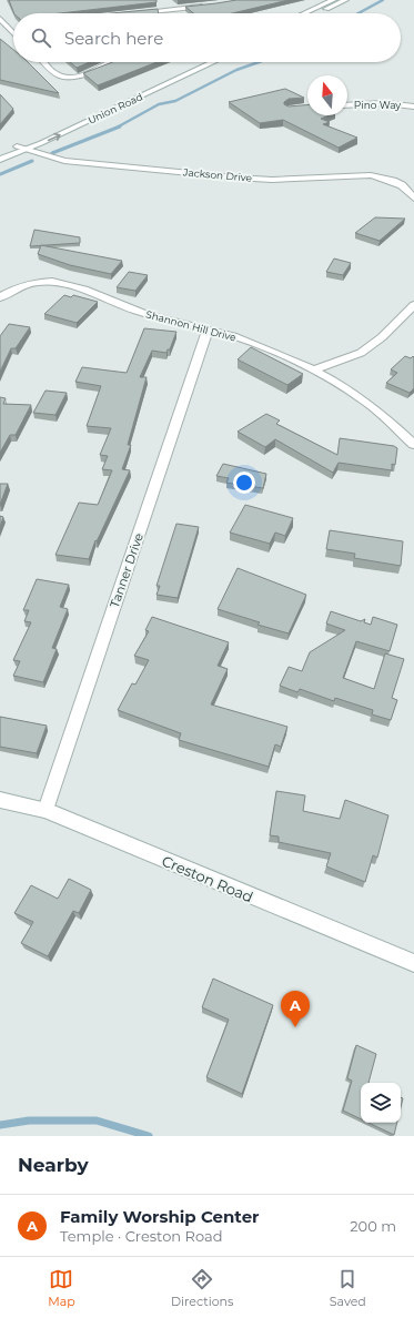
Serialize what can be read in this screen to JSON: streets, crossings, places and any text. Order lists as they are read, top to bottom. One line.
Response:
{"streets":{"street":["Pino Way","Union Road","Jackson Drive","Shannon Hill Drive","Tanner Drive","Creston Road"]},"crossings":[["Union Road","Jackson Drive"],["Shannon Hill Drive","Tanner Drive"],["Tanner Drive","Creston Road"]],"north":"top","page":{"search":"Search here","pins":"A","heading":"Nearby","list":[{"mark":"A","name":"Family Worship Center","note":"Temple · Creston Road","value":"200 m"}],"nav":["Map","Directions","Saved"]}}
